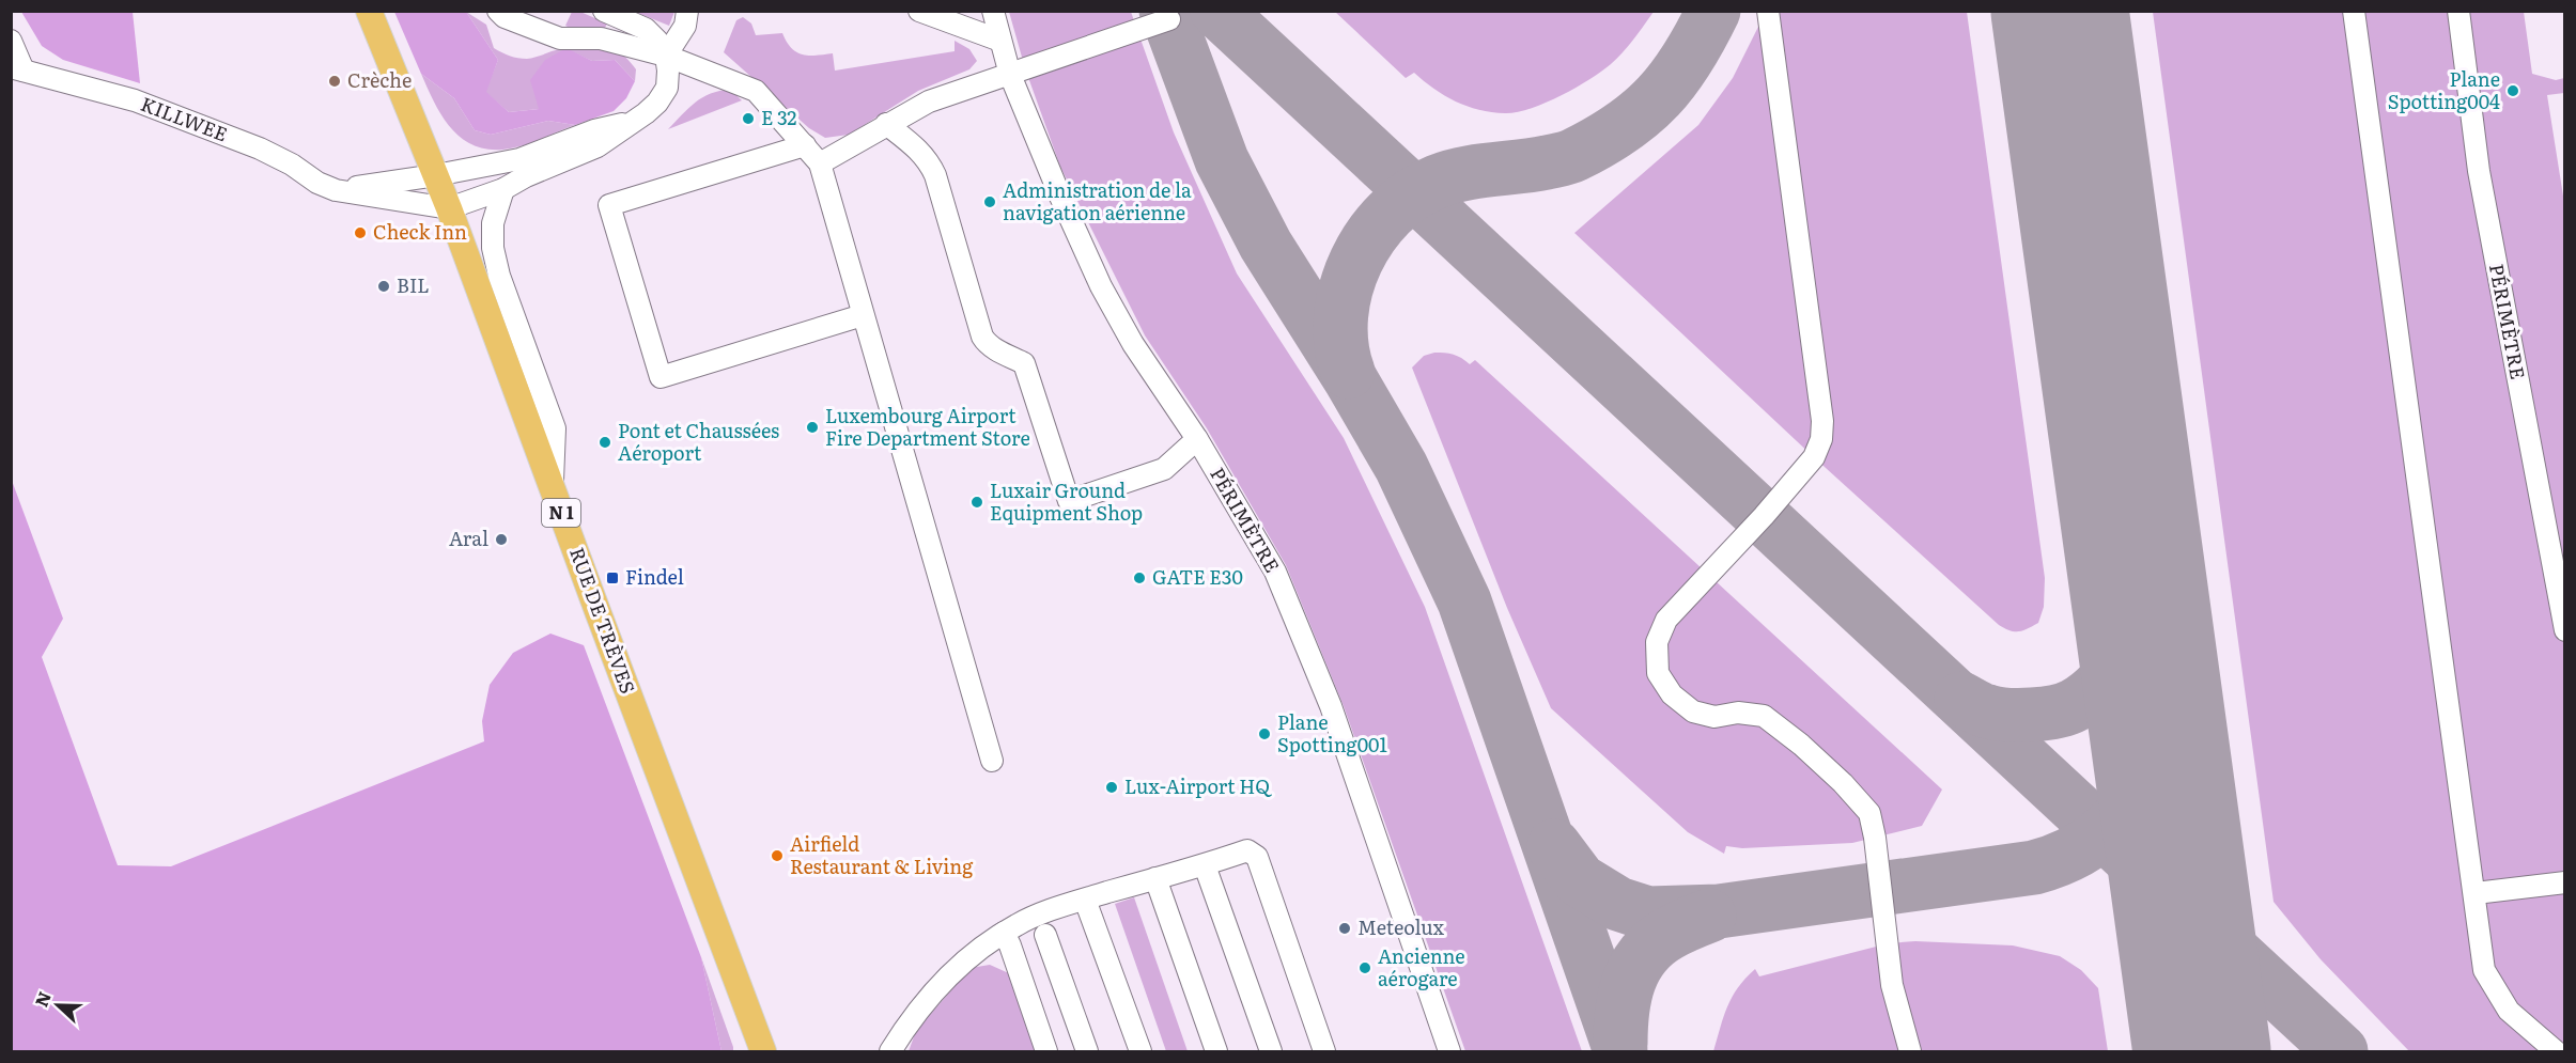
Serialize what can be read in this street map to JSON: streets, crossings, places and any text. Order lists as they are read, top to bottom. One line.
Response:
{"streets":{"main road":["N 1","RUE DE TRÈVES"],"street":["KILLWEE","PÉRIMÈTRE"]},"crossings":[["KILLWEE","RUE DE TRÈVES"],["N 1","RUE DE TRÈVES"]],"places":{"other":["Crèche","Plane Spotting004","E 32","Administration de la navigation aérienne","Check Inn","BIL","Luxembourg Airport Fire Department Store","Pont et Chaussées Aéroport","Luxair Ground Equipment Shop","Aral","GATE E30","Plane Spotting001","Lux-Airport HQ","Airfield Restaurant & Living","Meteolux","Ancienne aérogare"],"transit":["Findel"]},"north":"left"}
